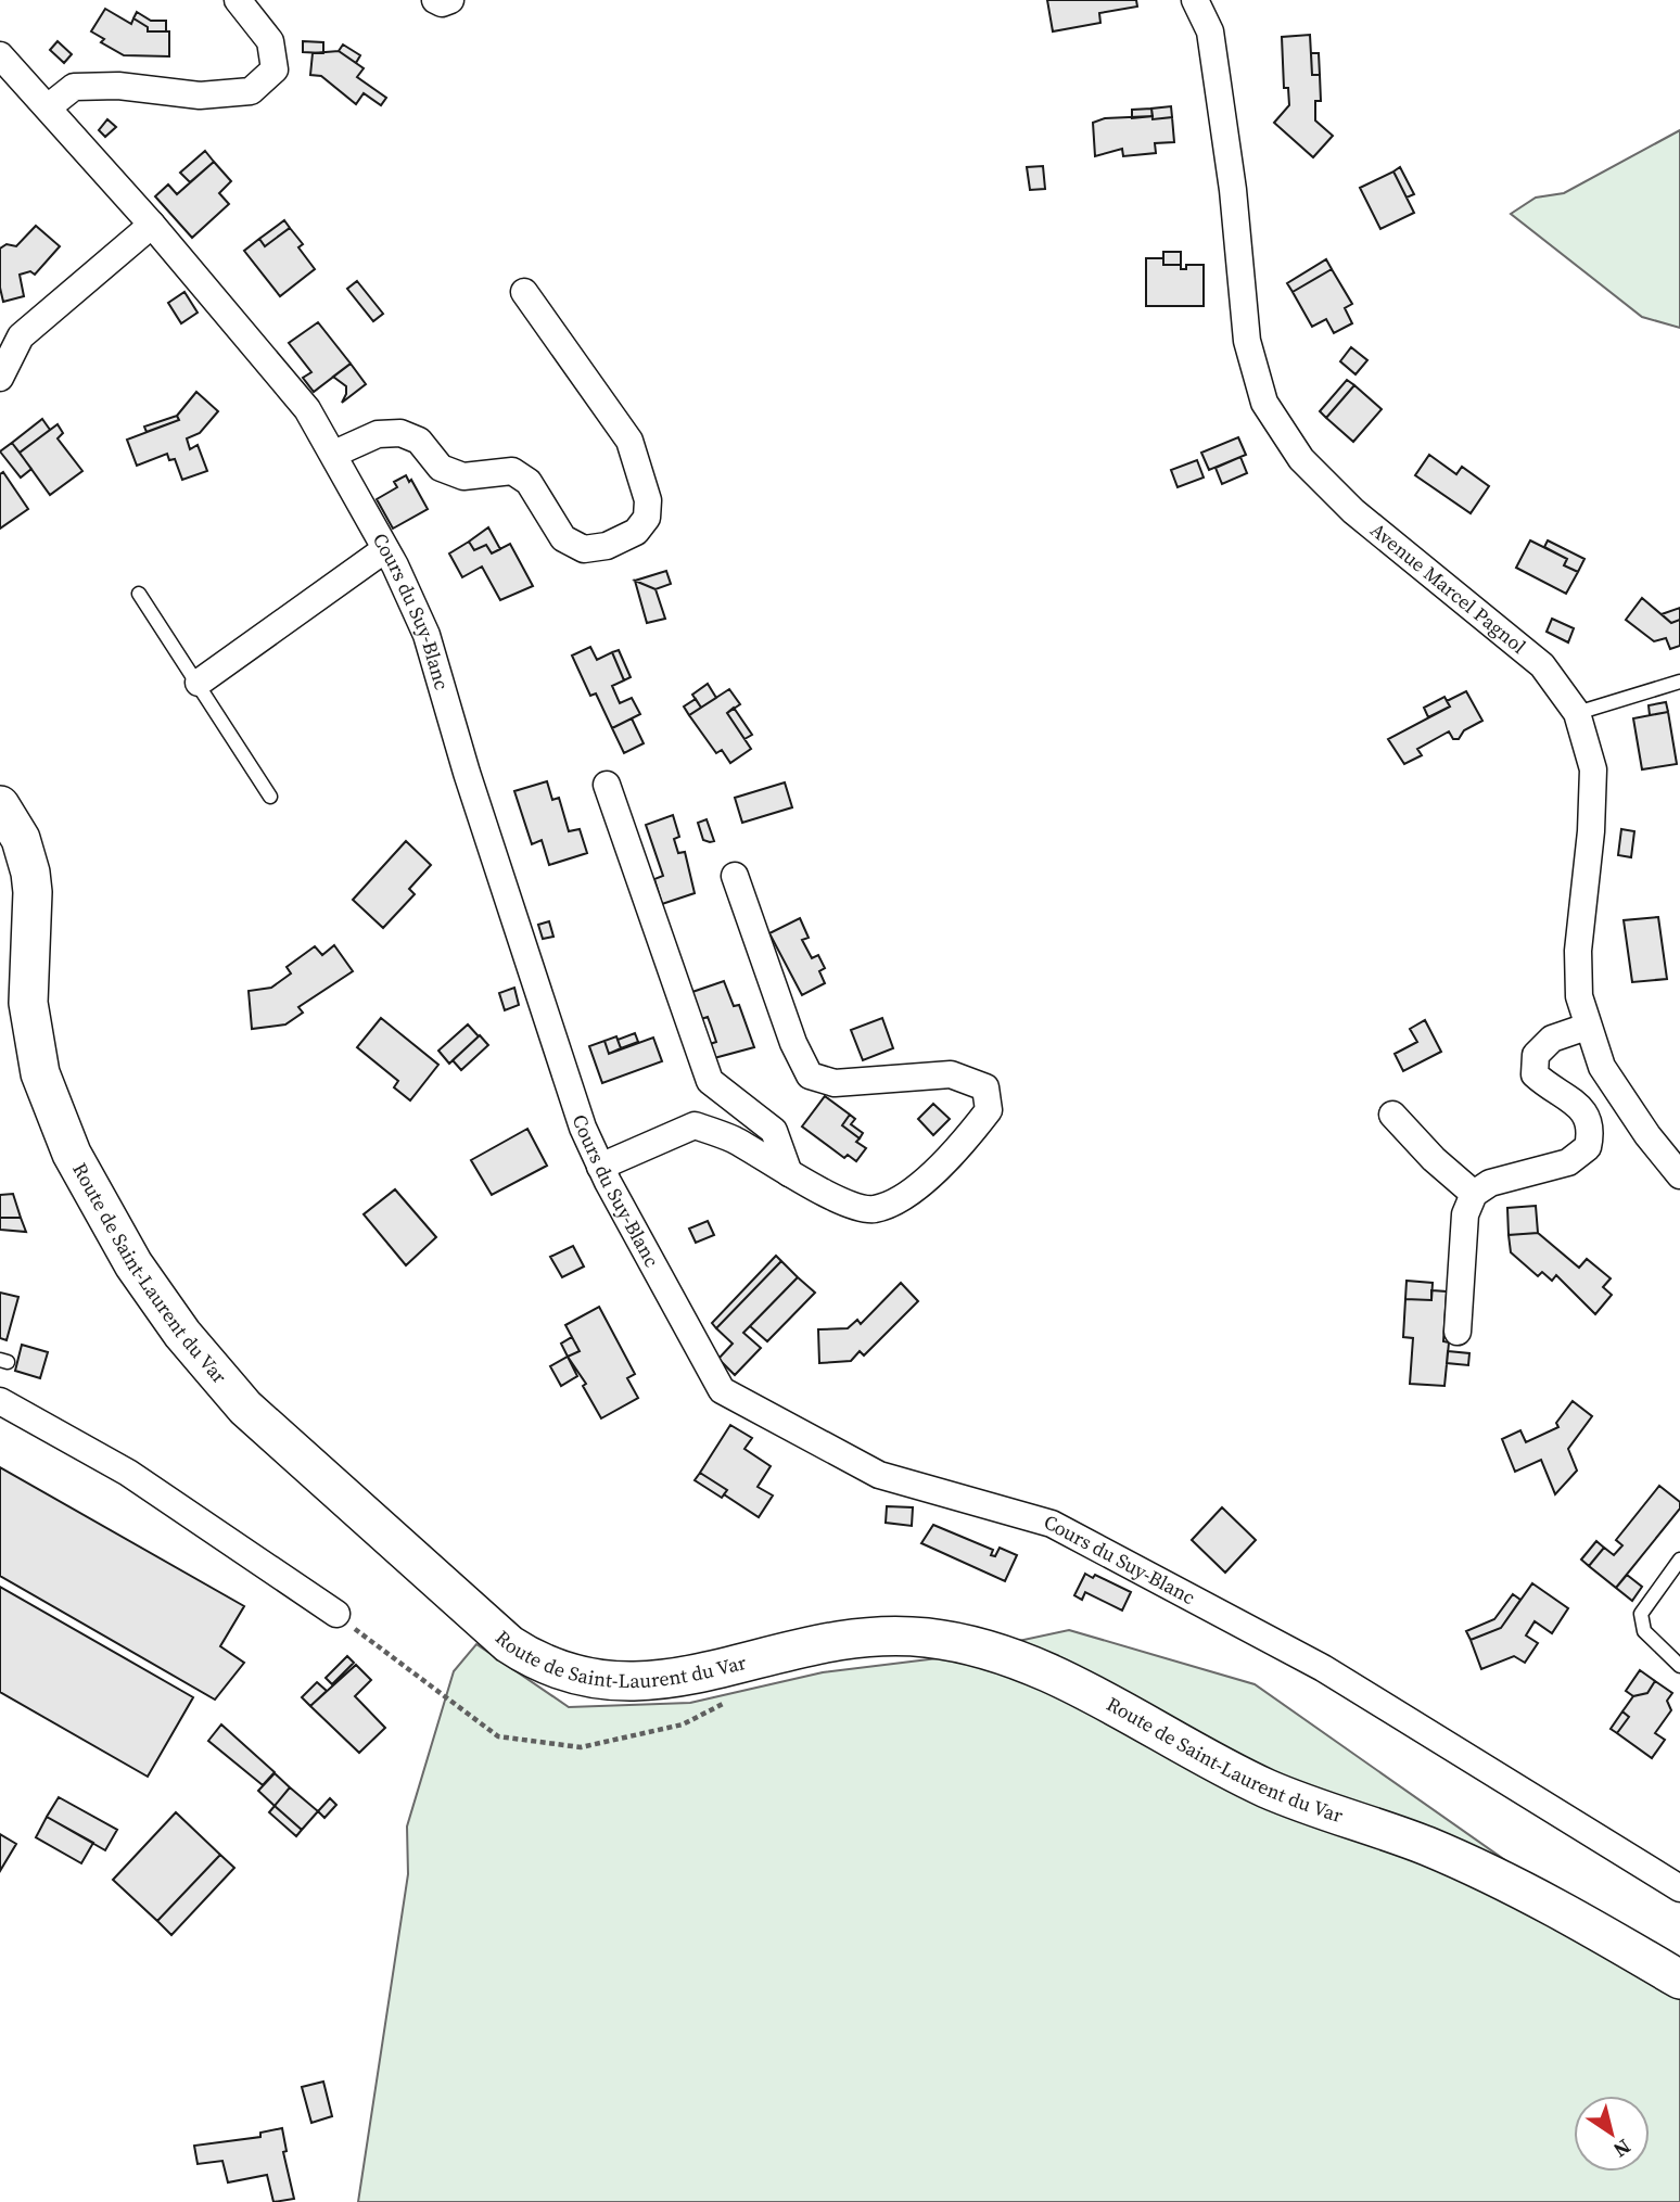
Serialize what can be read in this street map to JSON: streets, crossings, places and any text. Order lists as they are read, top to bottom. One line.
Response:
{"streets":{"main road":["Route de Saint-Laurent du Var"],"street":["Avenue Marcel Pagnol","Cours du Suy-Blanc"]},"north":"bottom right"}
